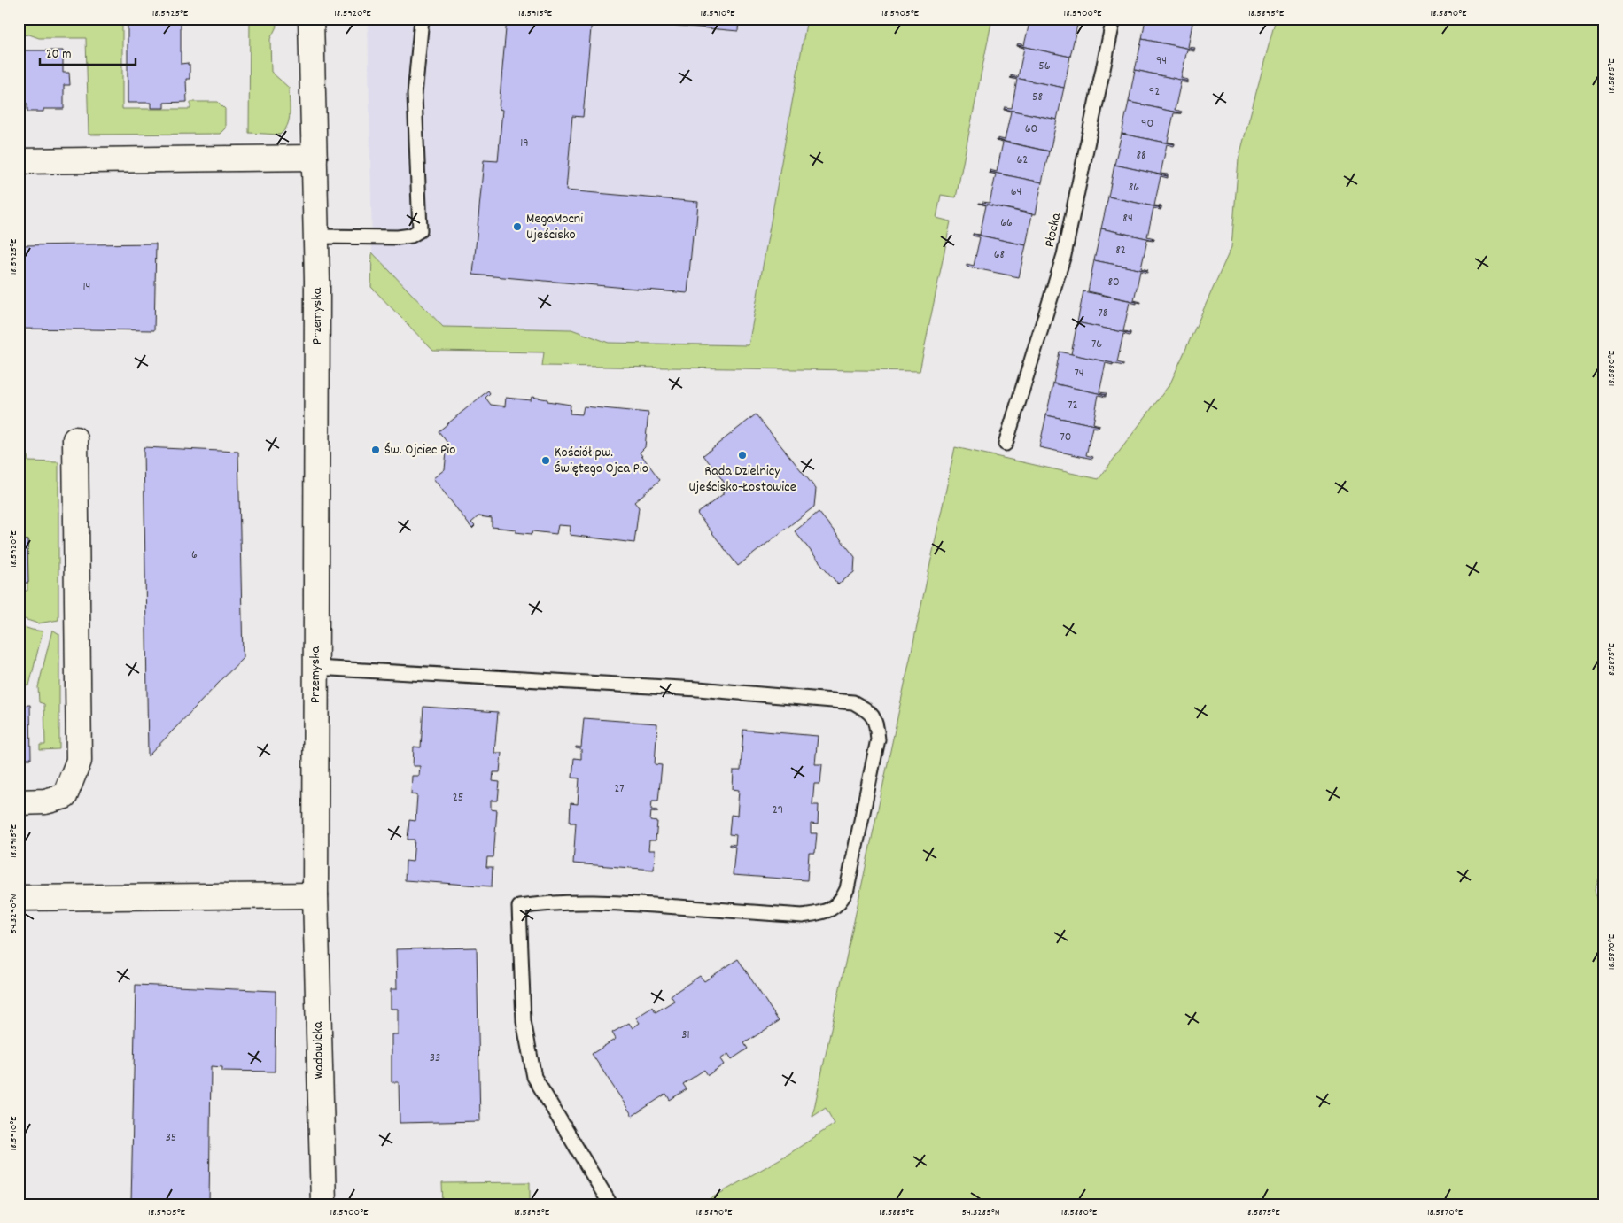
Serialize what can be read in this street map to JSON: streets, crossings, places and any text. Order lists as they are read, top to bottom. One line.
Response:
{"streets":{"street":["Przemyska","Wadowicka"],"lane":["Płocka"]},"crossings":[["Przemyska","Wadowicka"]],"places":["MegaMocni Ujeścisko","Św. Ojciec Pio","Rada Dzielnicy Ujeścisko-Łostowice","Kościół pw. Świętego Ojca Pio"],"house_numbers":["94","56","92","58","90","60","19","88","62","86","64","84","66","82","68","80","14","78","76","74","72","70","16","27","25","29","31","33","35"],"scale_bar":"20 m","coordinates":["18.5925°E","18.5920°E","18.5915°E","18.5910°E","18.5905°E","18.5900°E","18.5895°E","18.5890°E","18.5885°E","18.5880°E","18.5875°E","54.3290°N","18.5870°E","54.3285°N"]}
